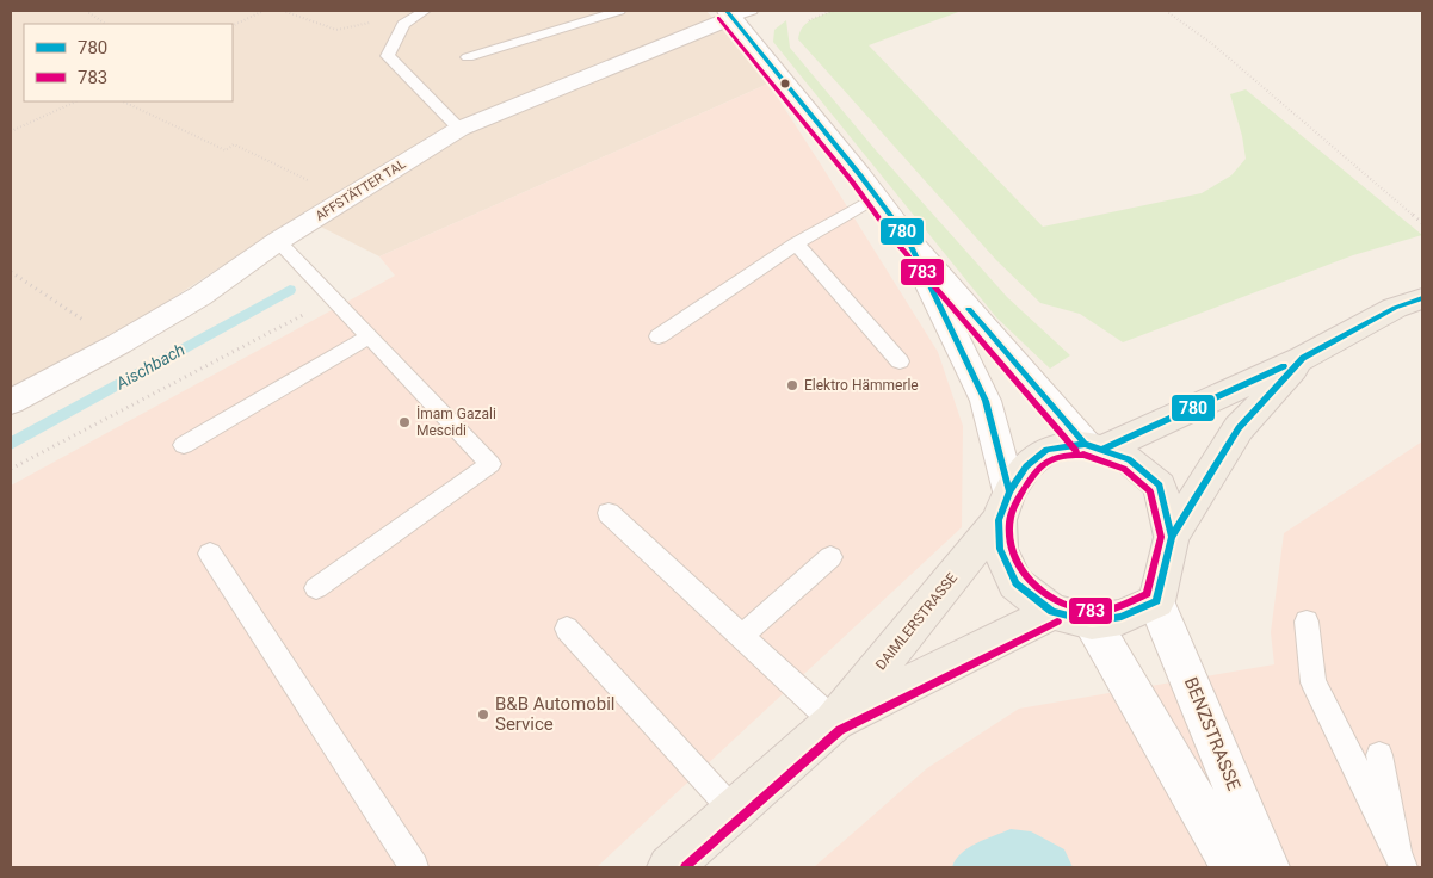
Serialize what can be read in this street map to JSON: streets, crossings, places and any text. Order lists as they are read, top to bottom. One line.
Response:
{"streets":{"main road":["DAIMLERSTRASSE"],"street":["AFFSTÄTTER TAL","BENZSTRASSE"]},"crossings":[["DAIMLERSTRASSE","BENZSTRASSE"]],"water":["Aischbach"],"places":["Elektro Hämmerle","İmam Gazali Mescidi","B&B Automobil Service"],"lines":["transit line 780","transit line 783"],"legend":["780","783"]}
